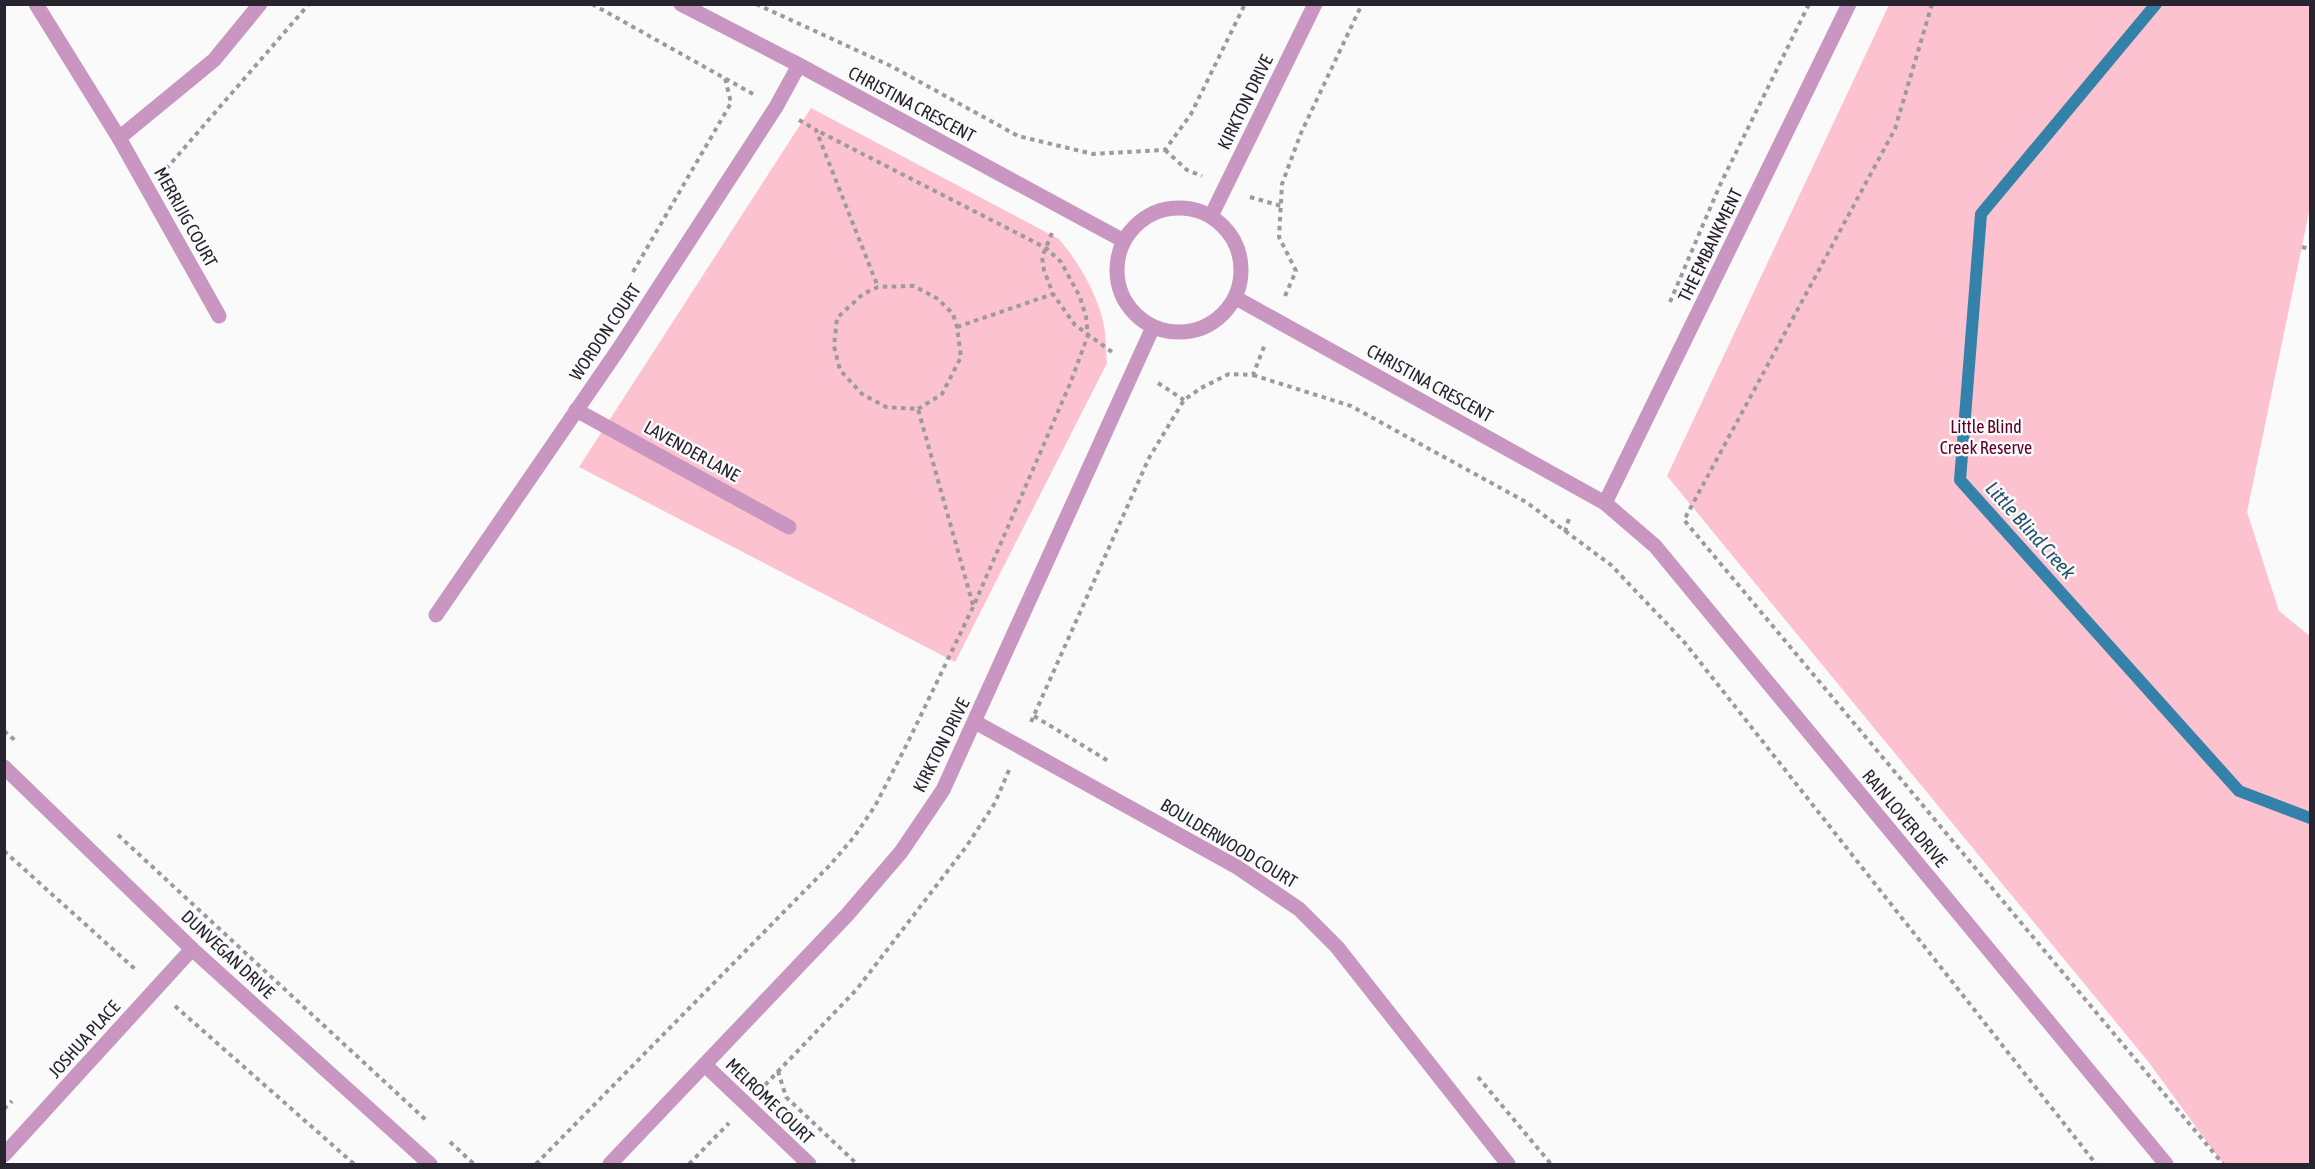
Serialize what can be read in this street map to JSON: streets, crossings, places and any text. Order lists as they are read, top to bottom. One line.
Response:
{"streets":{"street":["KIRKTON DRIVE","CHRISTINA CRESCENT","MERRIJIG COURT","THE EMBANKMENT","WORDON COURT","LAVENDER LANE","RAIN LOVER DRIVE","BOULDERWOOD COURT","DUNVEGAN DRIVE","JOSHUA PLACE","MELROME COURT"]},"crossings":[["KIRKTON DRIVE","CHRISTINA CRESCENT"],["KIRKTON DRIVE","BOULDERWOOD COURT"],["KIRKTON DRIVE","MELROME COURT"],["CHRISTINA CRESCENT","THE EMBANKMENT"],["CHRISTINA CRESCENT","WORDON COURT"],["CHRISTINA CRESCENT","RAIN LOVER DRIVE"],["THE EMBANKMENT","RAIN LOVER DRIVE"],["WORDON COURT","LAVENDER LANE"],["DUNVEGAN DRIVE","JOSHUA PLACE"]],"water":["Little Blind Creek"],"parks":["Little Blind Creek Reserve"]}
